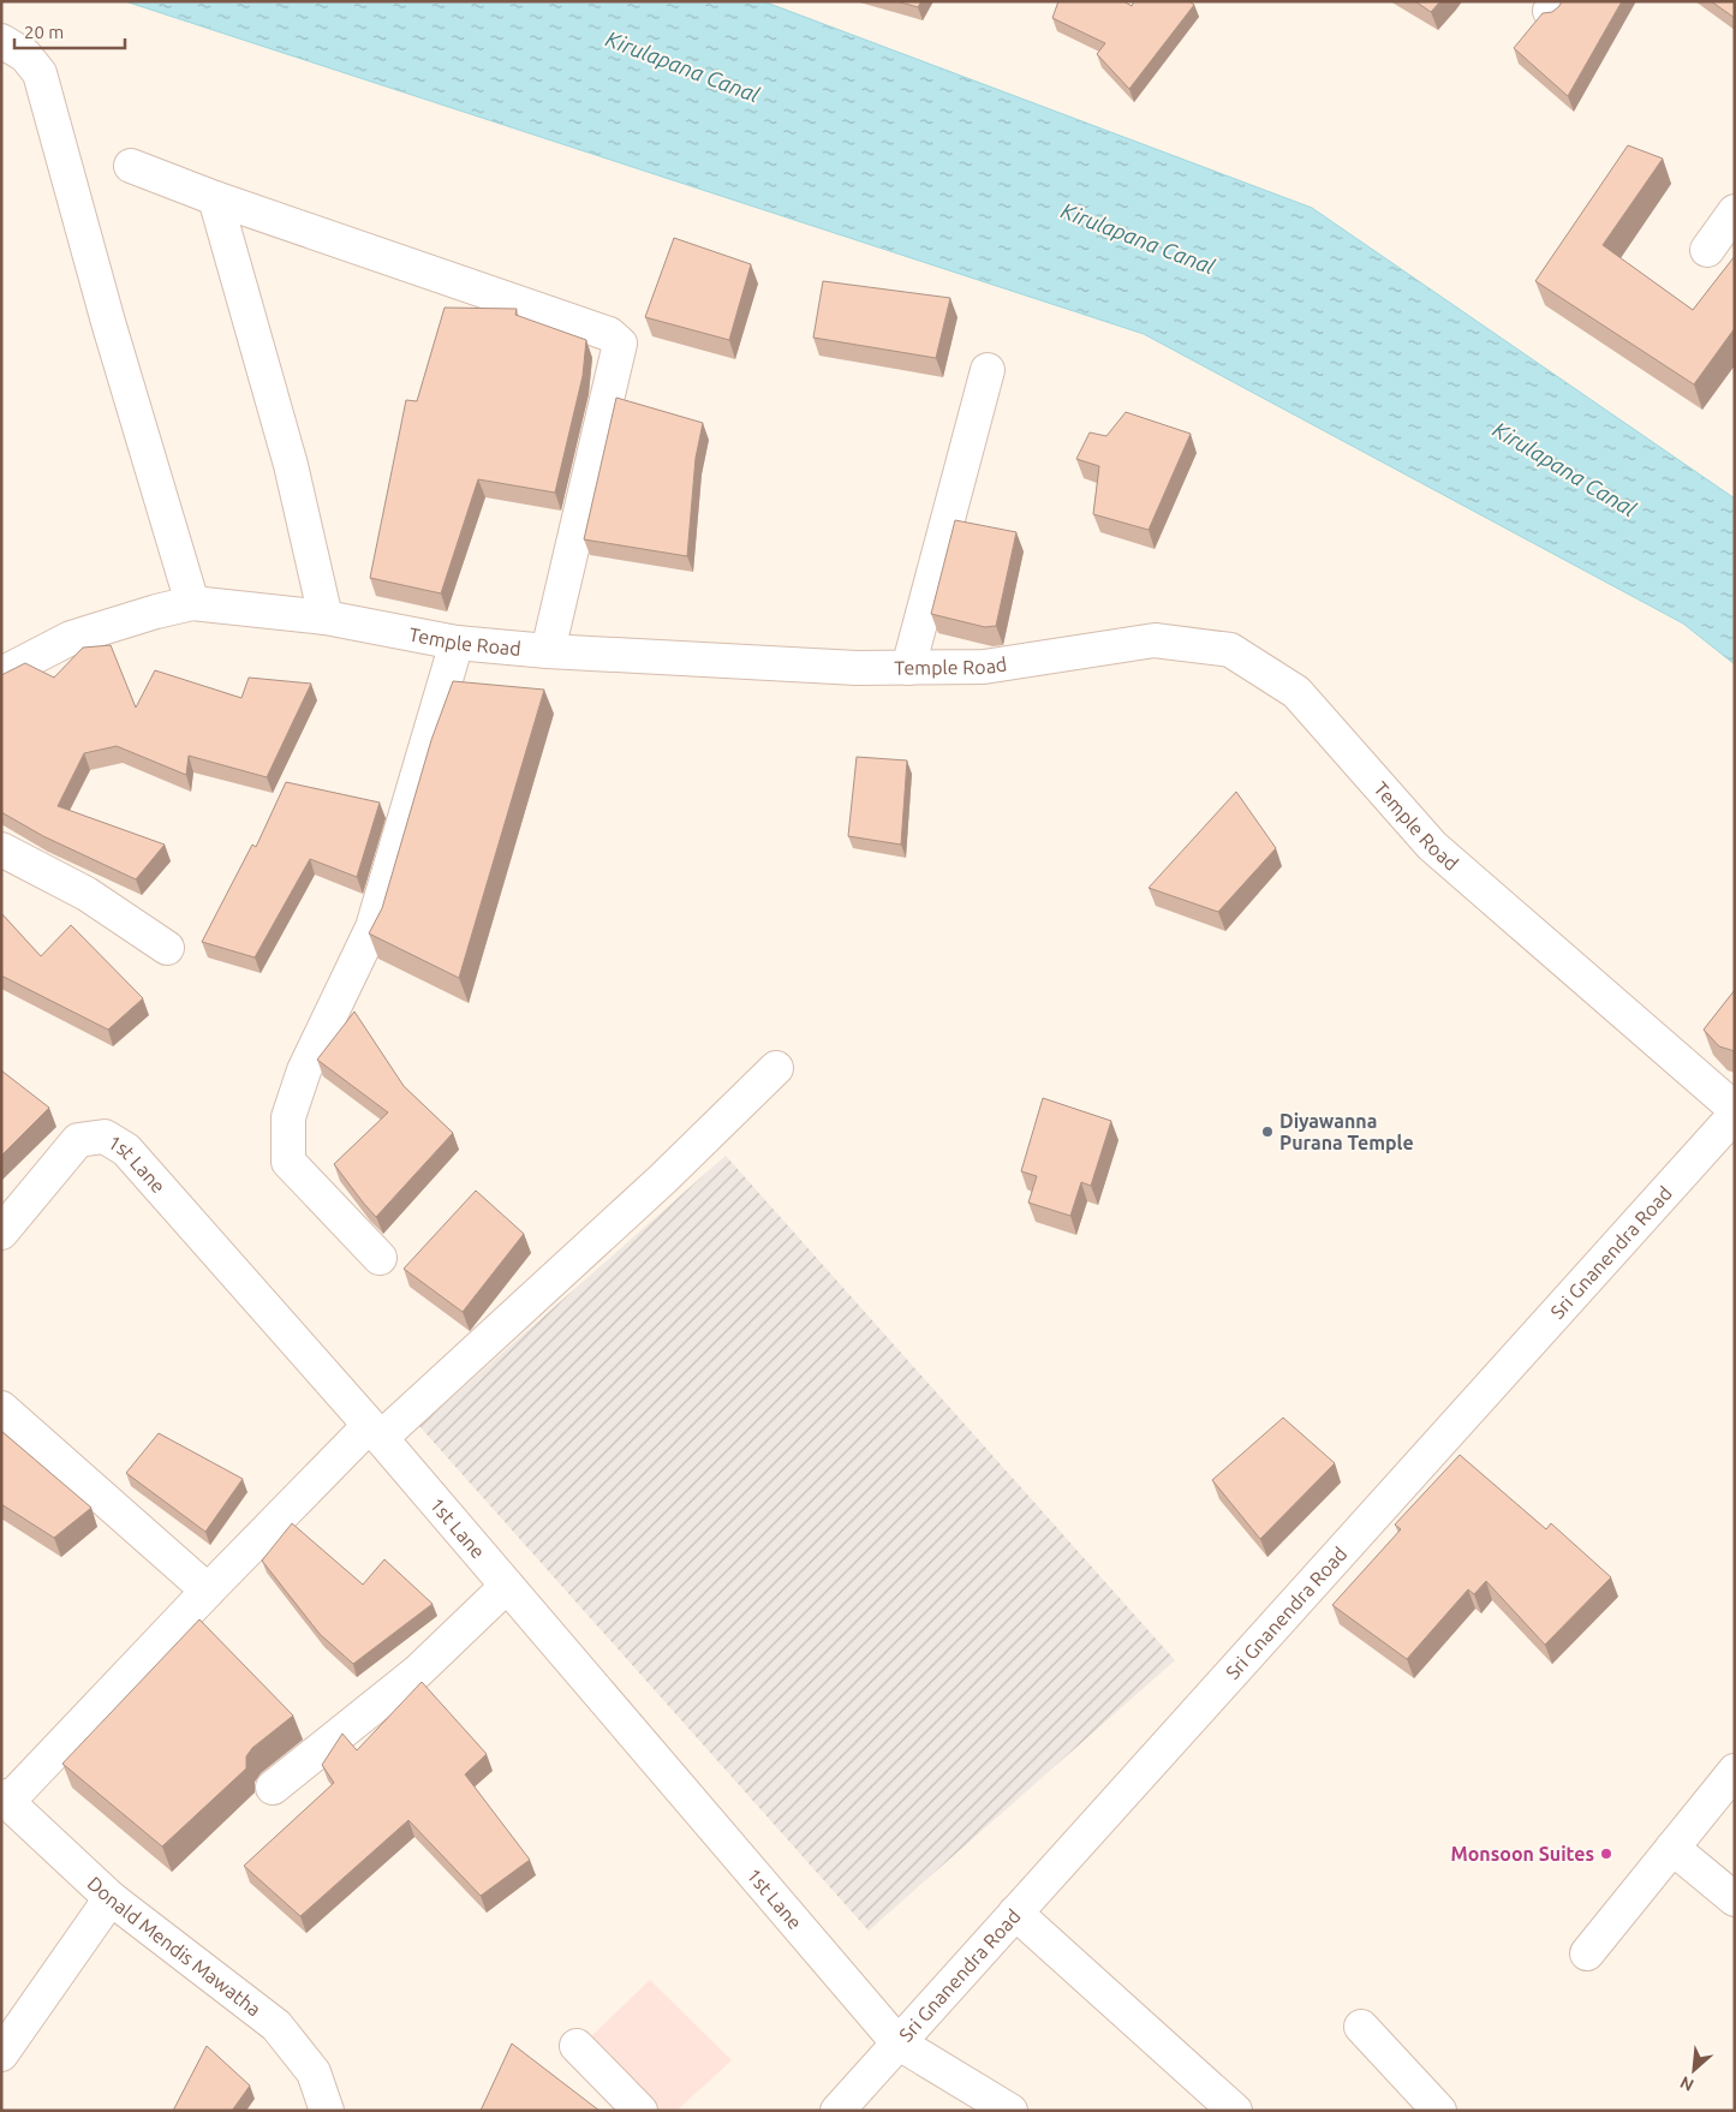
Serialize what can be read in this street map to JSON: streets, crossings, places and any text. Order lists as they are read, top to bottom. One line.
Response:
{"streets":{"street":["Temple Road","1st Lane","Sri Gnanendra Road","Donald Mendis Mawatha"]},"crossings":[["1st Lane","Sri Gnanendra Road"]],"water":["Kirulapana Canal"],"places":["Diyawanna Purana Temple","Monsoon Suites"],"scale_bar":"20 m","north":"bottom left"}
